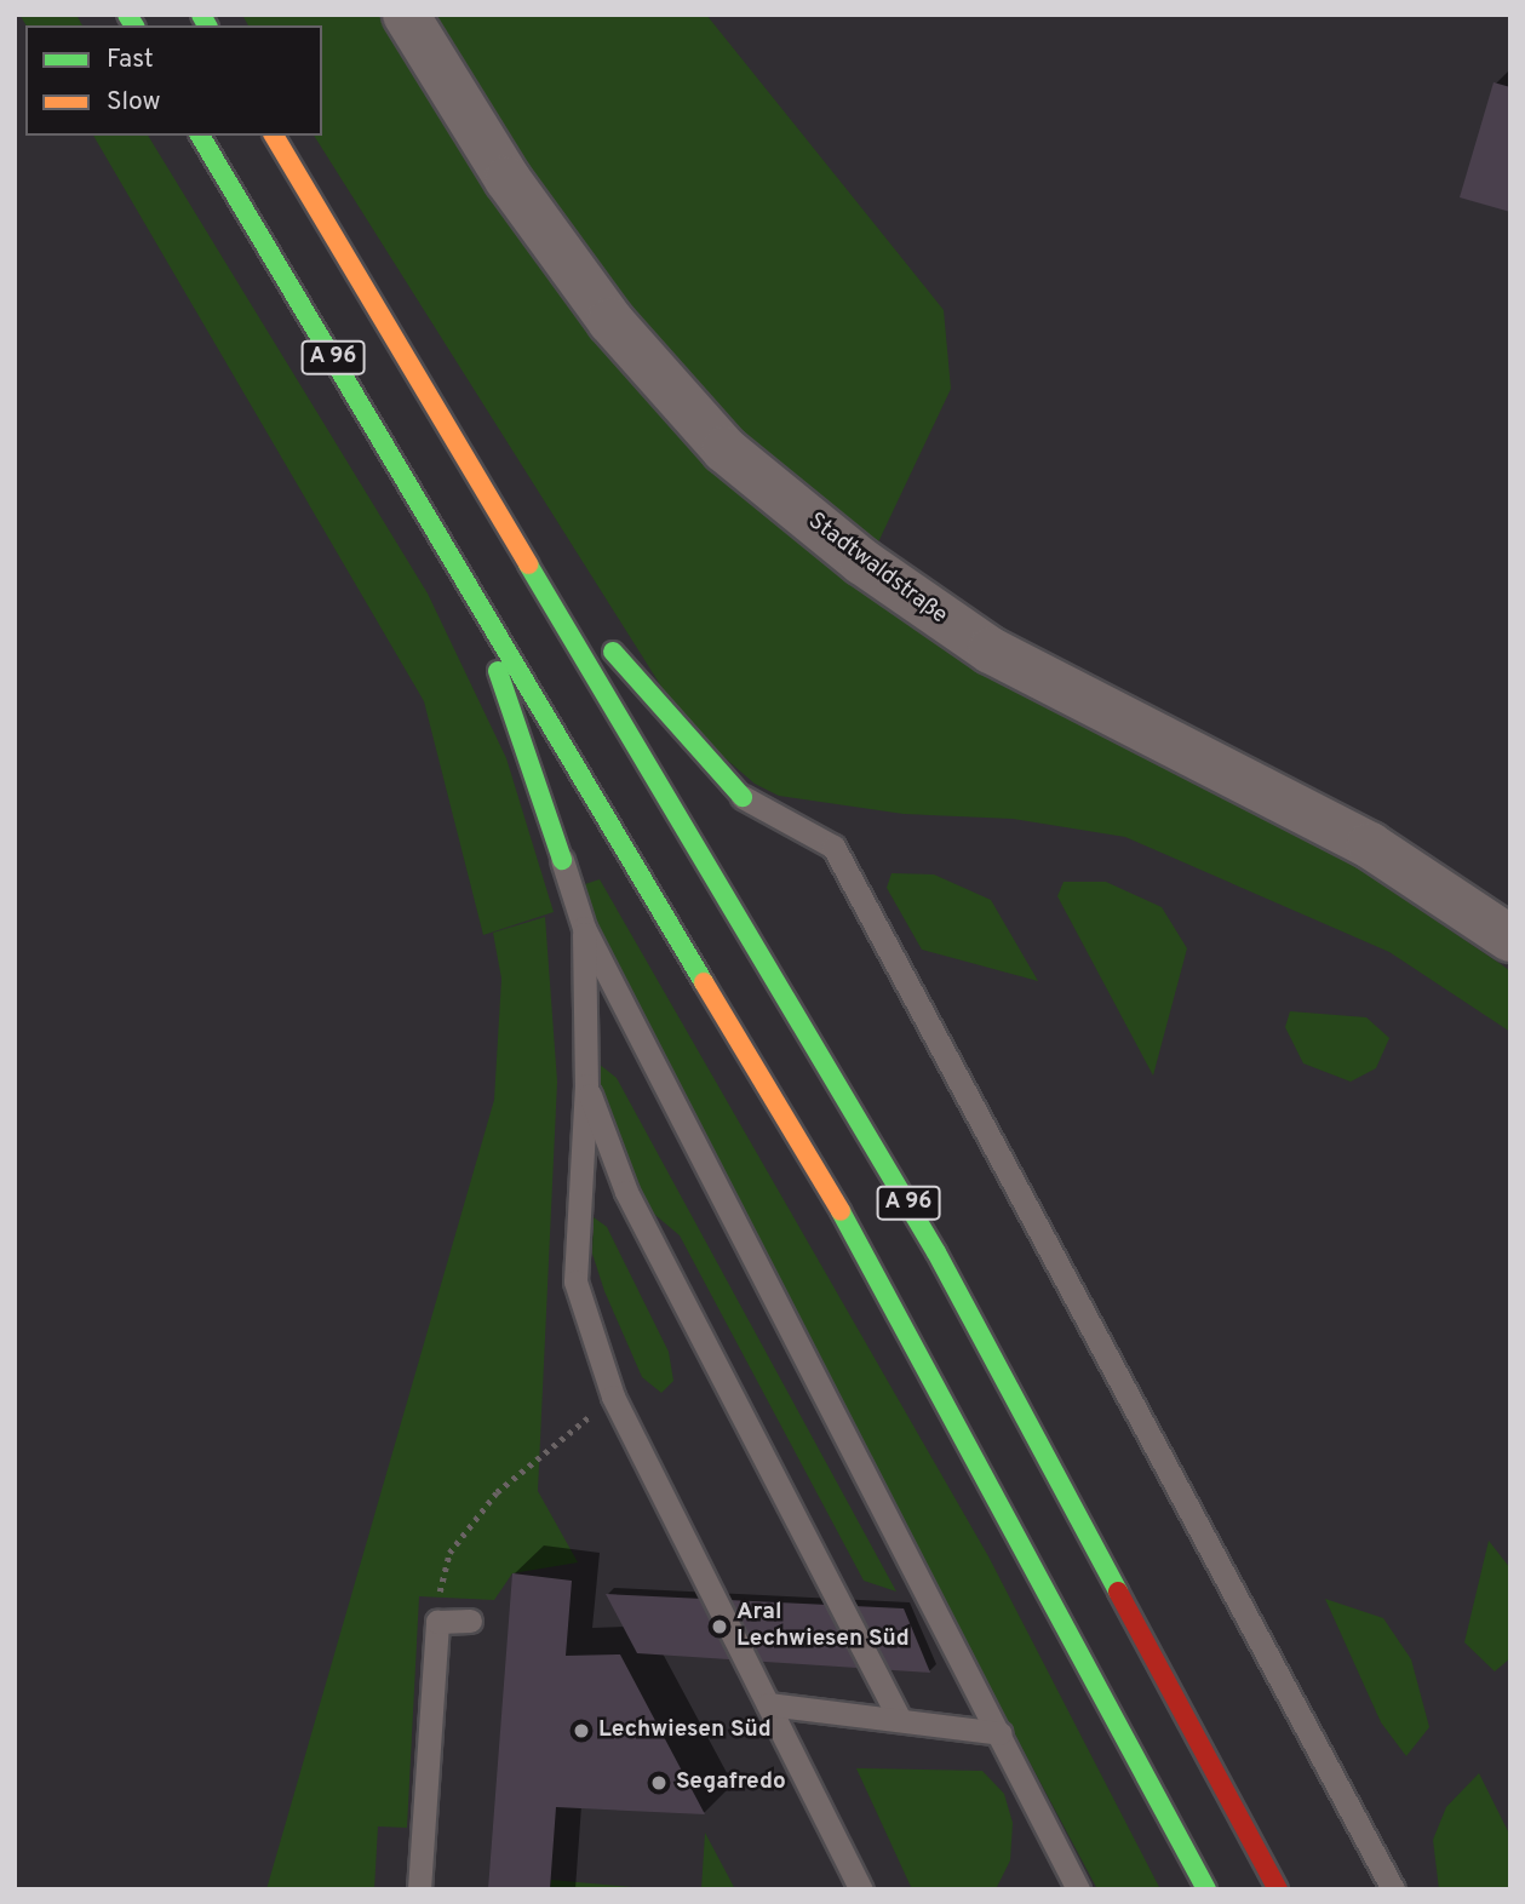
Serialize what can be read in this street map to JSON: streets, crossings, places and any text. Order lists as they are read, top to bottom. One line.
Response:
{"streets":{"highway":["A 96"],"street":["Stadtwaldstraße"]},"places":["Aral Lechwiesen Süd","Lechwiesen Süd","Segafredo"],"legend":["Fast","Slow"]}
